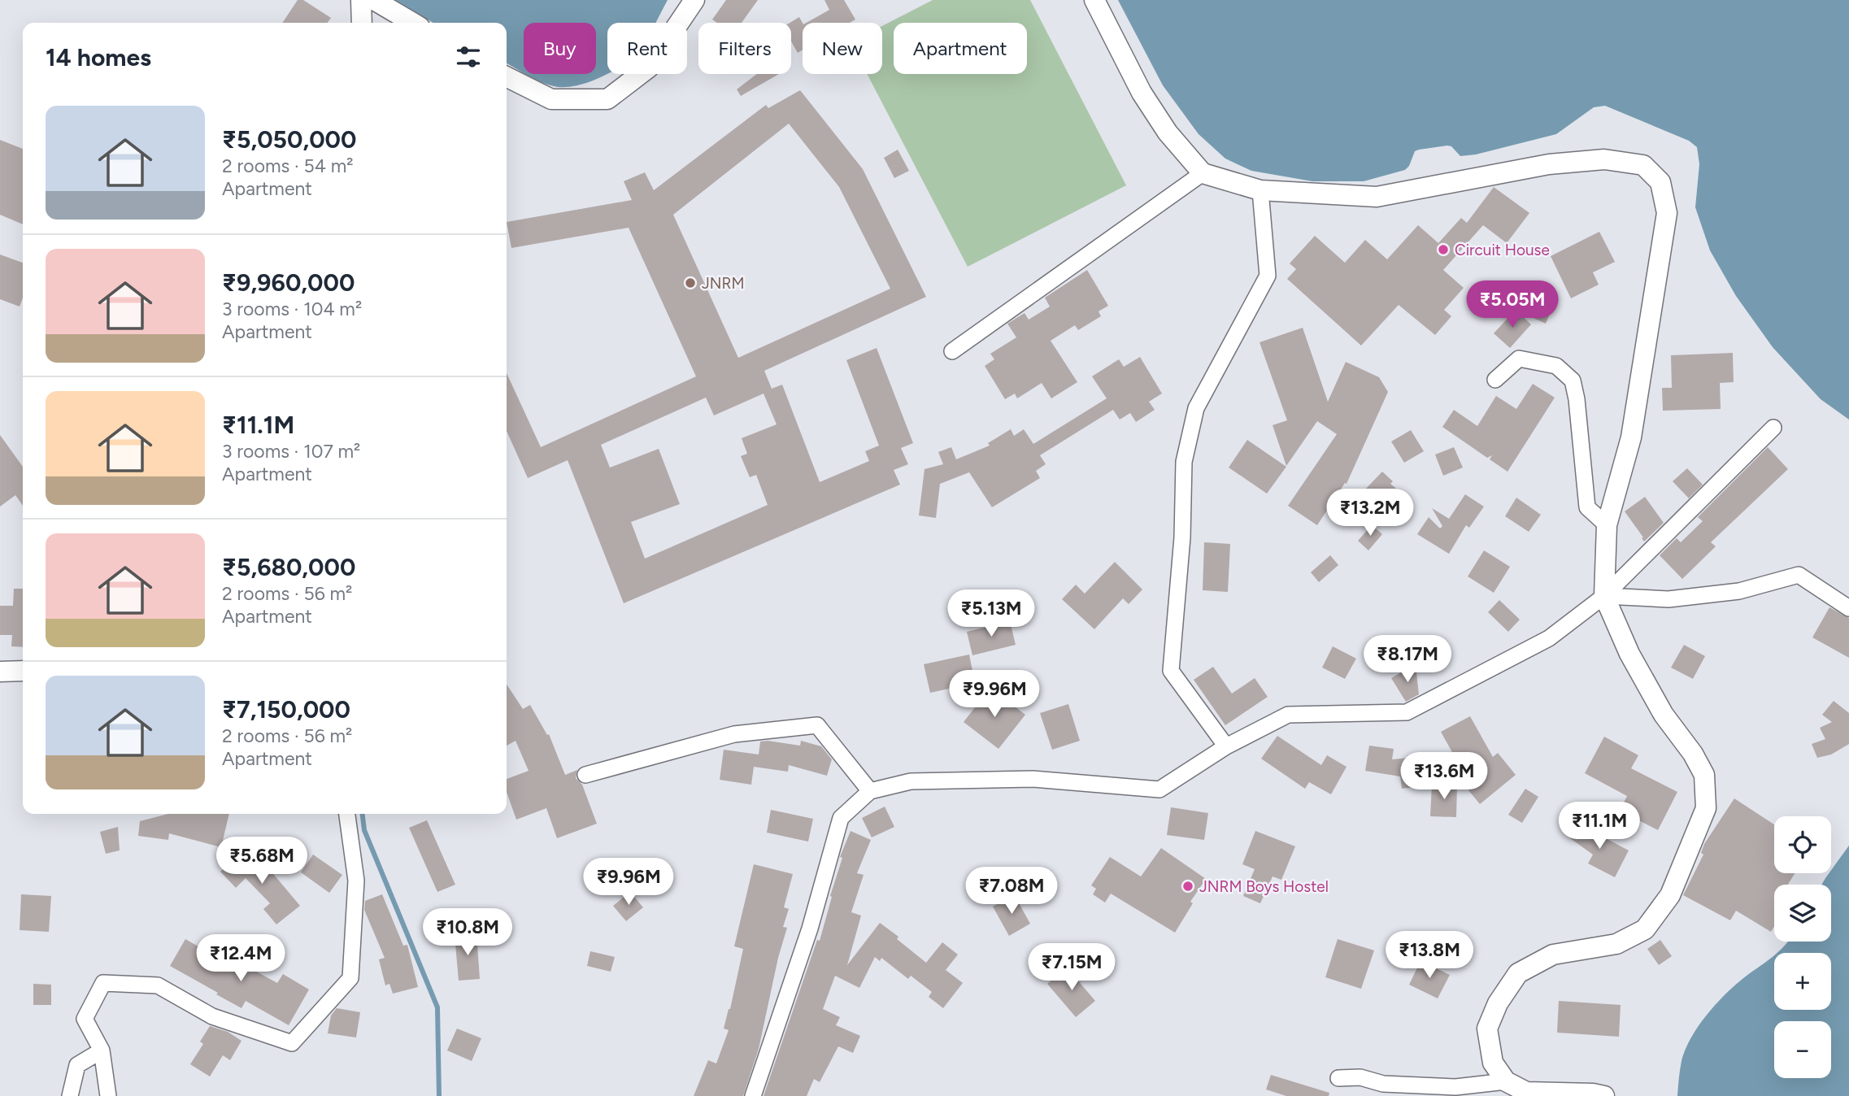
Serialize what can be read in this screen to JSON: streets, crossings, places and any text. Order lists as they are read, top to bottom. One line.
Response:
{"places":["Circuit House","JNRM","JNRM Boys Hostel"],"page":{"chip":["Buy","Rent","Filters","New","Apartment"],"heading":"14 homes","list":[{"name":"₹5,050,000","note":"2 rooms · 54 m² · Apartment"},{"name":"₹9,960,000","note":"3 rooms · 104 m² · Apartment"},{"name":"₹11.1M","note":"3 rooms · 107 m² · Apartment"},{"name":"₹5,680,000","note":"2 rooms · 56 m² · Apartment"},{"name":"₹7,150,000","note":"2 rooms · 56 m² · Apartment"}],"price":["₹5.05M","₹13.2M","₹5.13M","₹8.17M","₹9.96M","₹13.6M","₹11.1M","₹5.68M","₹9.96M","₹7.08M","₹10.8M","₹13.8M","₹12.4M","₹7.15M"],"map_buttons":["+","−"]}}
